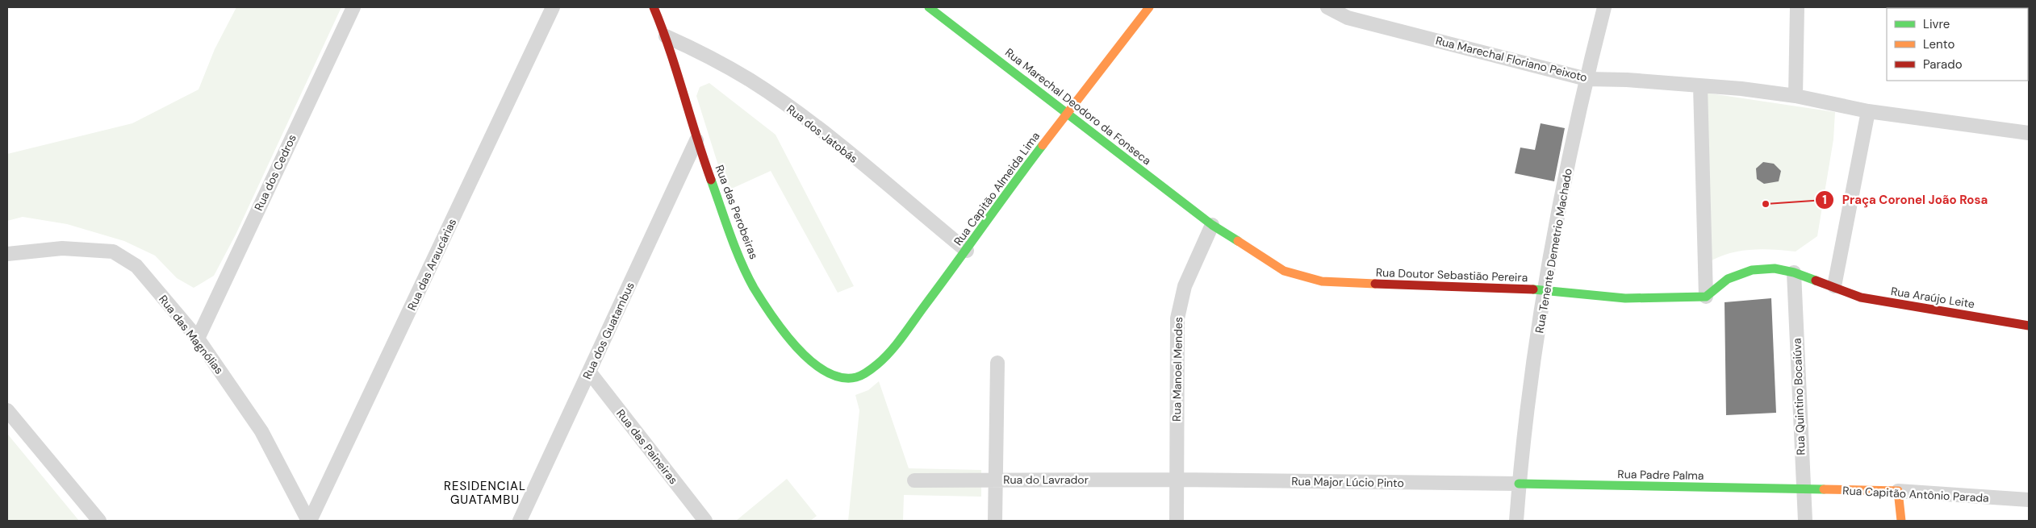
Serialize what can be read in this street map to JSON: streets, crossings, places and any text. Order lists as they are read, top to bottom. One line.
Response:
{"streets":{"street":["Rua Marechal Floriano Peixoto","Rua Marechal Deodoro da Fonseca","Rua dos Jatobás","Rua dos Cedros","Rua Capitão Almeida Lima","Rua das Perobeiras","Rua Tenente Demetrio Machado","Rua das Araucárias","Rua Doutor Sebastião Pereira","Rua Araújo Leite","Rua dos Guatambus","Rua das Magnólias","Rua Manoel Mendes","Rua Quintino Bocaiúva","Rua das Paineiras","Rua Padre Palma","Rua do Lavrador","Rua Major Lúcio Pinto","Rua Capitão Antônio Parada"]},"crossings":[["Rua Marechal Floriano Peixoto","Rua Tenente Demetrio Machado"],["Rua Marechal Deodoro da Fonseca","Rua Capitão Almeida Lima"],["Rua Marechal Deodoro da Fonseca","Rua Doutor Sebastião Pereira"],["Rua Marechal Deodoro da Fonseca","Rua Manoel Mendes"],["Rua dos Jatobás","Rua Capitão Almeida Lima"],["Rua dos Jatobás","Rua das Perobeiras"],["Rua dos Cedros","Rua das Magnólias"],["Rua Capitão Almeida Lima","Rua das Perobeiras"],["Rua das Perobeiras","Rua dos Guatambus"],["Rua Tenente Demetrio Machado","Rua Doutor Sebastião Pereira"],["Rua Tenente Demetrio Machado","Rua Padre Palma"],["Rua Tenente Demetrio Machado","Rua Major Lúcio Pinto"],["Rua das Araucárias","Rua das Magnólias"],["Rua Doutor Sebastião Pereira","Rua Araújo Leite"],["Rua Doutor Sebastião Pereira","Rua Manoel Mendes"],["Rua Araújo Leite","Rua Quintino Bocaiúva"],["Rua dos Guatambus","Rua das Paineiras"],["Rua Manoel Mendes","Rua do Lavrador"],["Rua Manoel Mendes","Rua Major Lúcio Pinto"],["Rua Quintino Bocaiúva","Rua Padre Palma"],["Rua Quintino Bocaiúva","Rua Capitão Antônio Parada"],["Rua Padre Palma","Rua Major Lúcio Pinto"],["Rua Padre Palma","Rua Capitão Antônio Parada"],["Rua do Lavrador","Rua Major Lúcio Pinto"]],"districts":["RESIDENCIAL GUATAMBU"],"places":["Praça Coronel João Rosa"],"legend":["Livre","Lento","Parado"]}
